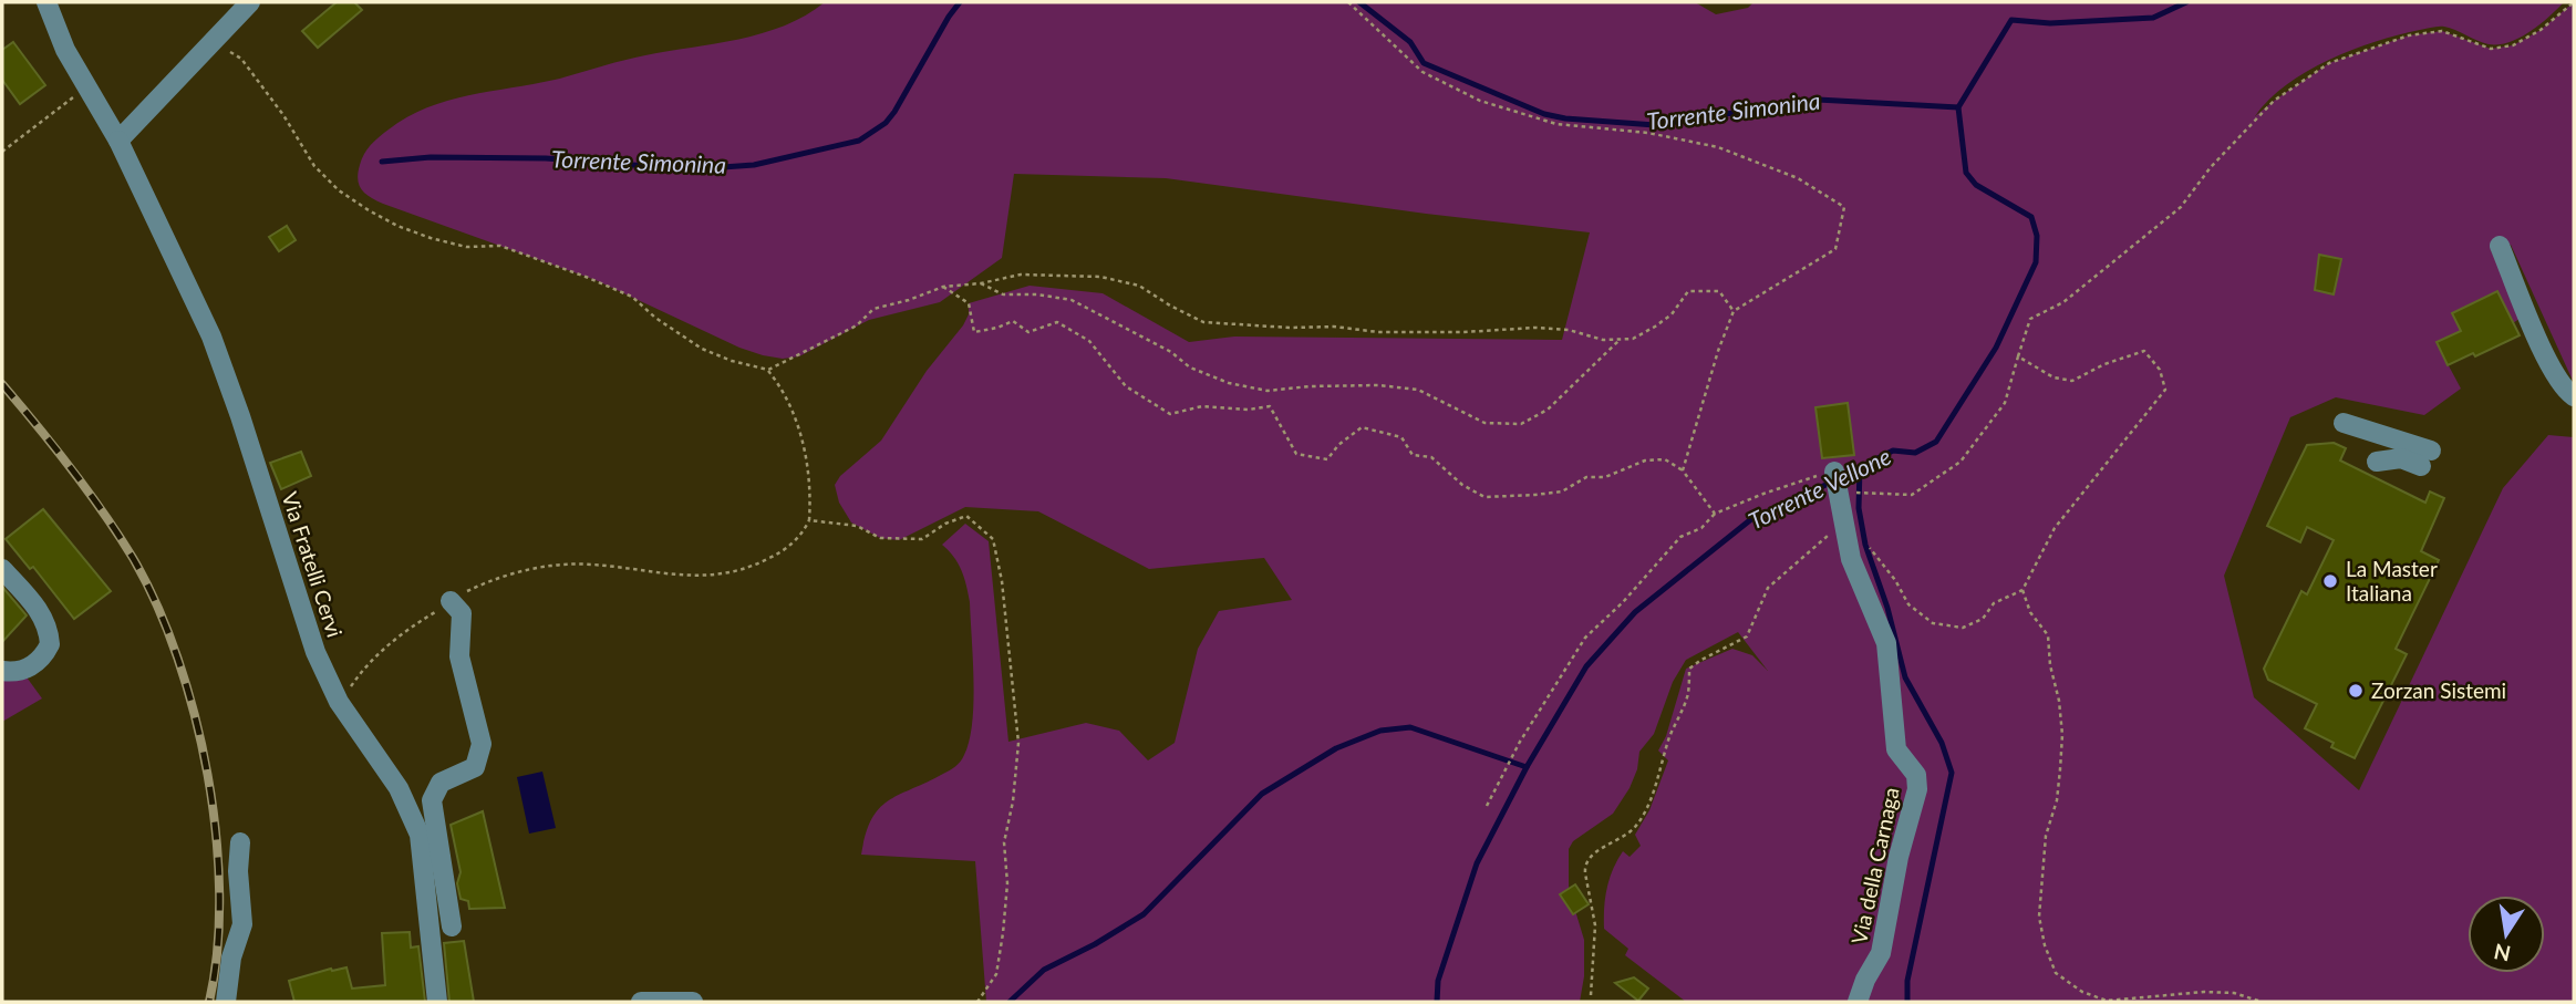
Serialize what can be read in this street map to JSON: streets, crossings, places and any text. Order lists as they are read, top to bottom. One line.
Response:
{"streets":{"street":["Via Fratelli Cervi","Via della Carnaga"]},"water":["Torrente Simonina","Torrente Vellone"],"places":["La Master Italiana","Zorzan Sistemi"],"north":"bottom"}
